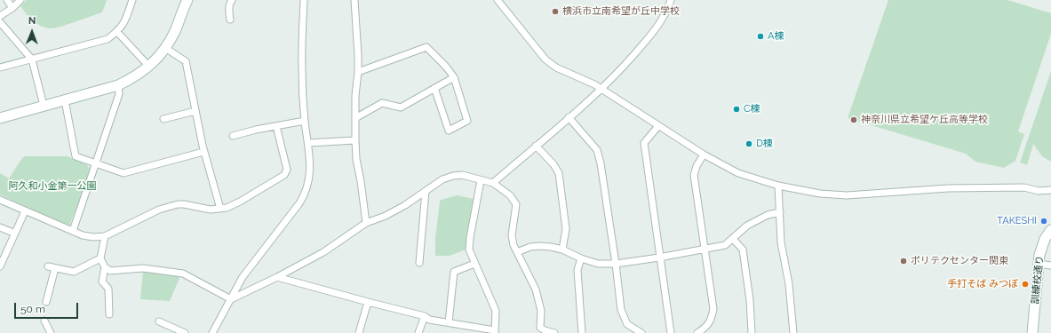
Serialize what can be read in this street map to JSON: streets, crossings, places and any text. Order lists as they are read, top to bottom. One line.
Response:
{"streets":{"street":["訓練校通り"]},"parks":["阿久和小金第一公園"],"places":["横浜市立南希望が丘中学校","A棟","C棟","神奈川県立希望ケ丘高等学校","D棟","TAKESHI","ポリテクセンター関東","手打そば みつぼ"],"scale_bar":"50 m","north":"top"}
